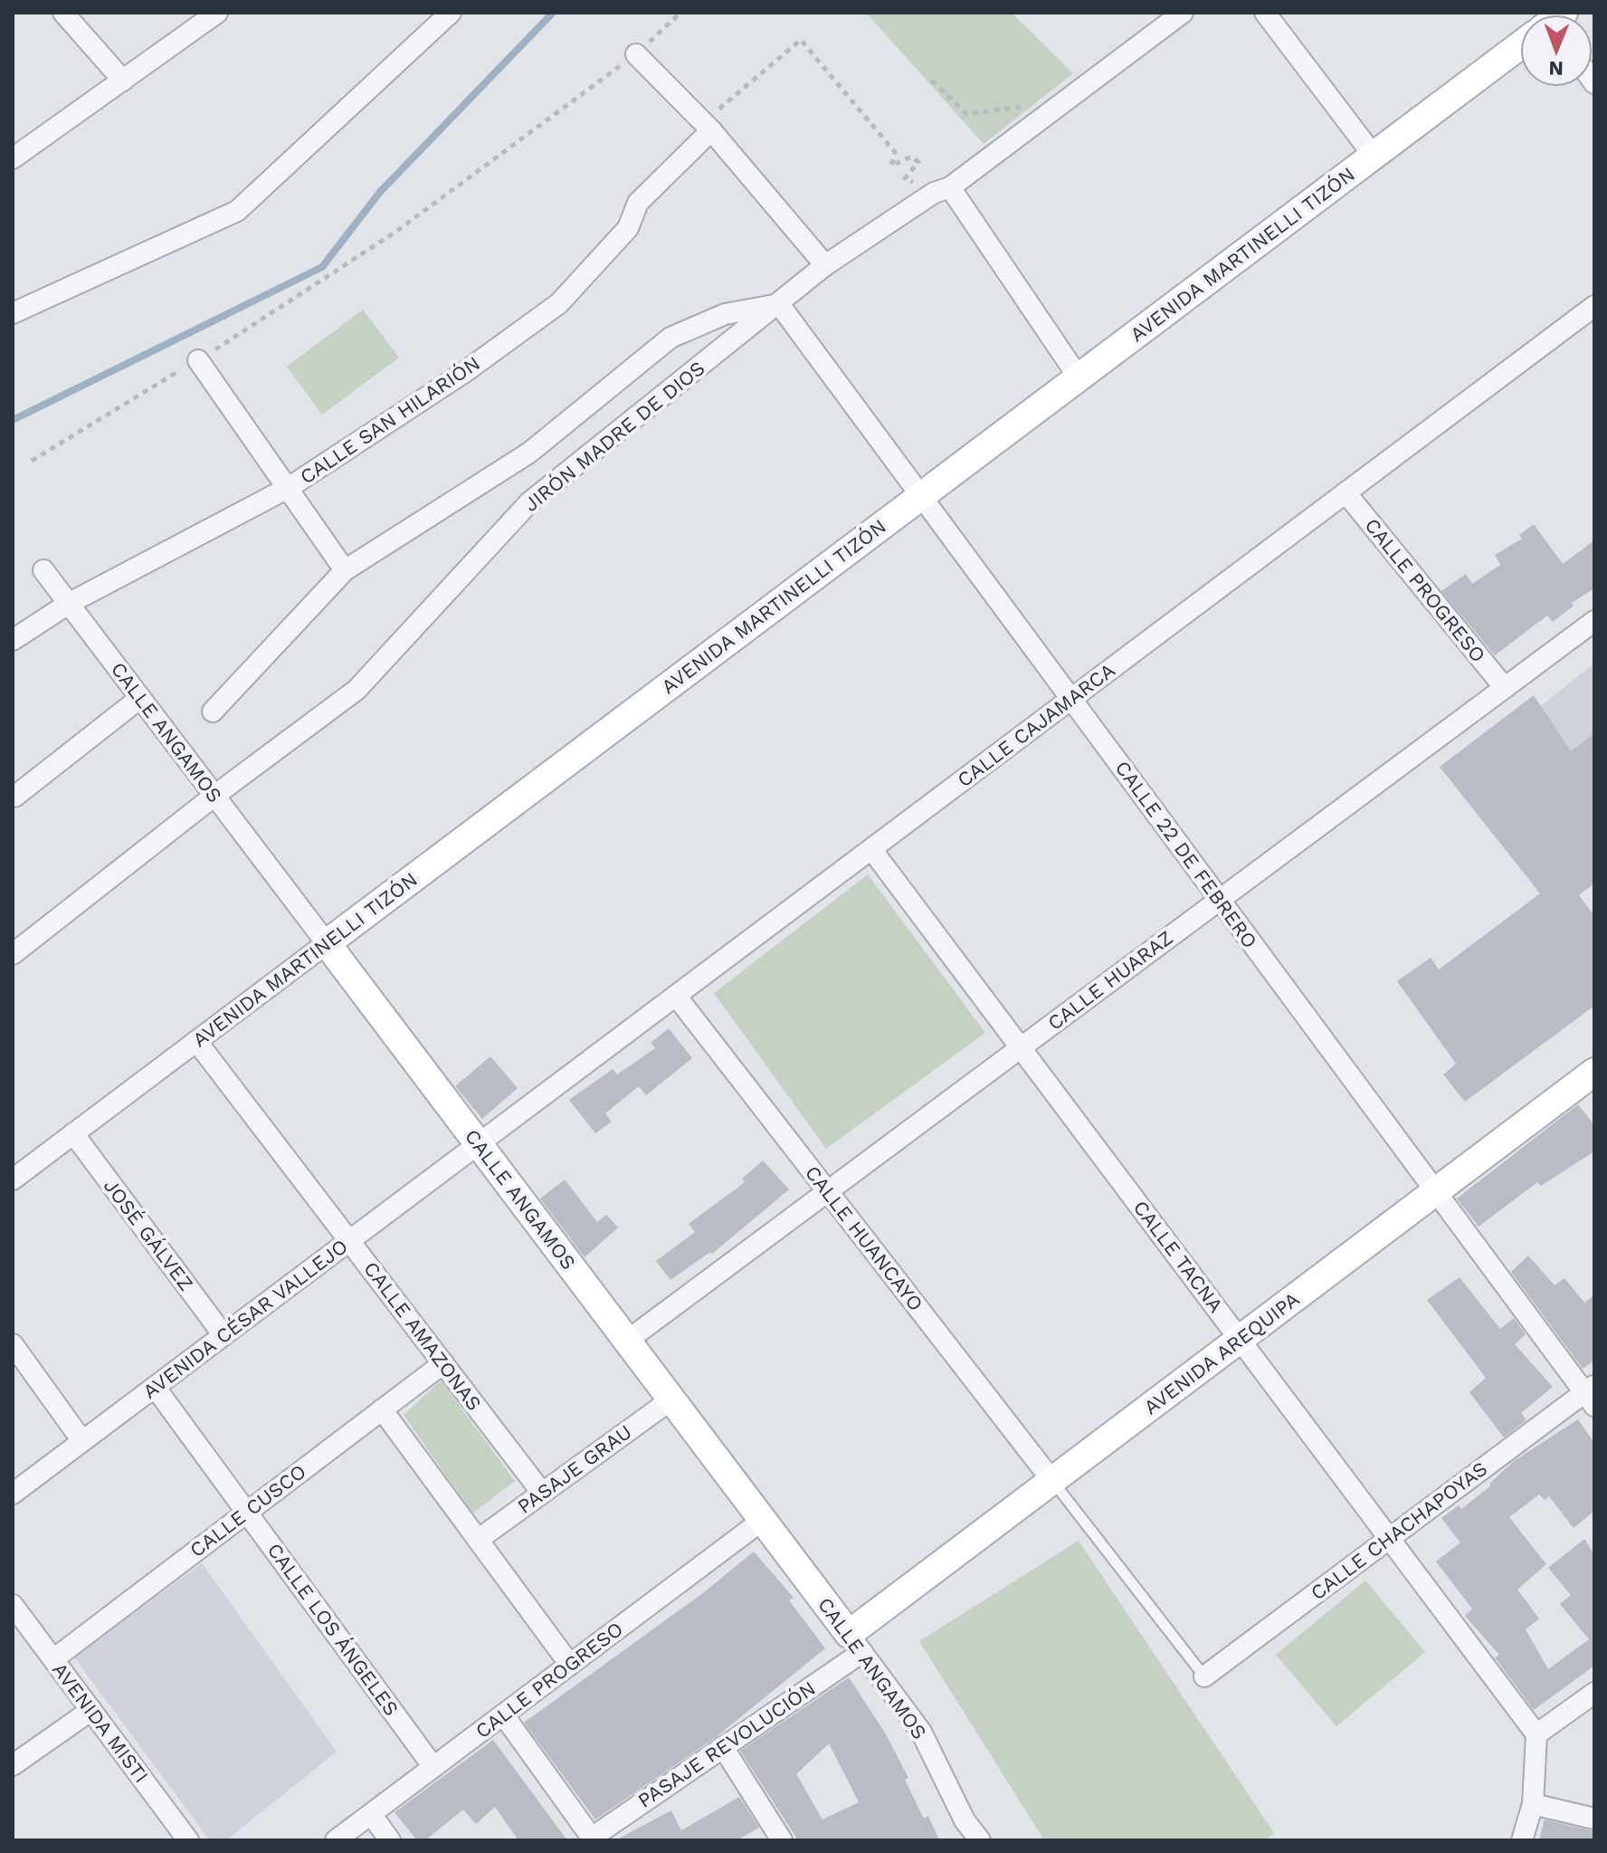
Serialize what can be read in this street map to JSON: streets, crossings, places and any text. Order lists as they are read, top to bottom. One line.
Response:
{"streets":{"street":["AVENIDA MARTINELLI TIZÓN","CALLE SAN HILARIÓN","JIRÓN MADRE DE DIOS","CALLE PROGRESO","CALLE CAJAMARCA","CALLE ANGAMOS","CALLE 22 DE FEBRERO","CALLE HUARAZ","JOSÉ GÁLVEZ","CALLE HUANCAYO","CALLE TACNA","AVENIDA CÉSAR VALLEJO","CALLE AMAZONAS","AVENIDA AREQUIPA","PASAJE GRAU","CALLE CUSCO","CALLE CHACHAPOYAS","CALLE LOS ÁNGELES","AVENIDA MISTI","PASAJE REVOLUCIÓN"]},"crossings":[["AVENIDA MARTINELLI TIZÓN","CALLE ANGAMOS"],["AVENIDA MARTINELLI TIZÓN","CALLE 22 DE FEBRERO"],["AVENIDA MARTINELLI TIZÓN","JOSÉ GÁLVEZ"],["AVENIDA MARTINELLI TIZÓN","CALLE AMAZONAS"],["CALLE SAN HILARIÓN","CALLE ANGAMOS"],["JIRÓN MADRE DE DIOS","CALLE ANGAMOS"],["JIRÓN MADRE DE DIOS","CALLE 22 DE FEBRERO"],["CALLE PROGRESO","CALLE CAJAMARCA"],["CALLE PROGRESO","CALLE ANGAMOS"],["CALLE PROGRESO","CALLE HUARAZ"],["CALLE PROGRESO","CALLE LOS ÁNGELES"],["CALLE CAJAMARCA","CALLE ANGAMOS"],["CALLE CAJAMARCA","CALLE 22 DE FEBRERO"],["CALLE CAJAMARCA","CALLE HUANCAYO"],["CALLE CAJAMARCA","CALLE TACNA"],["CALLE CAJAMARCA","AVENIDA CÉSAR VALLEJO"],["CALLE ANGAMOS","CALLE HUARAZ"],["CALLE ANGAMOS","AVENIDA CÉSAR VALLEJO"],["CALLE ANGAMOS","AVENIDA AREQUIPA"],["CALLE ANGAMOS","PASAJE GRAU"],["CALLE ANGAMOS","PASAJE REVOLUCIÓN"],["CALLE 22 DE FEBRERO","CALLE HUARAZ"],["CALLE 22 DE FEBRERO","AVENIDA AREQUIPA"],["CALLE 22 DE FEBRERO","CALLE CHACHAPOYAS"],["CALLE HUARAZ","CALLE HUANCAYO"],["CALLE HUARAZ","CALLE TACNA"],["JOSÉ GÁLVEZ","AVENIDA CÉSAR VALLEJO"],["CALLE HUANCAYO","AVENIDA AREQUIPA"],["CALLE TACNA","AVENIDA AREQUIPA"],["CALLE TACNA","CALLE CHACHAPOYAS"],["AVENIDA CÉSAR VALLEJO","CALLE AMAZONAS"],["AVENIDA CÉSAR VALLEJO","CALLE LOS ÁNGELES"],["CALLE AMAZONAS","PASAJE GRAU"],["CALLE AMAZONAS","CALLE CUSCO"],["AVENIDA AREQUIPA","PASAJE REVOLUCIÓN"],["CALLE CUSCO","CALLE LOS ÁNGELES"],["CALLE CUSCO","AVENIDA MISTI"]],"north":"bottom"}
